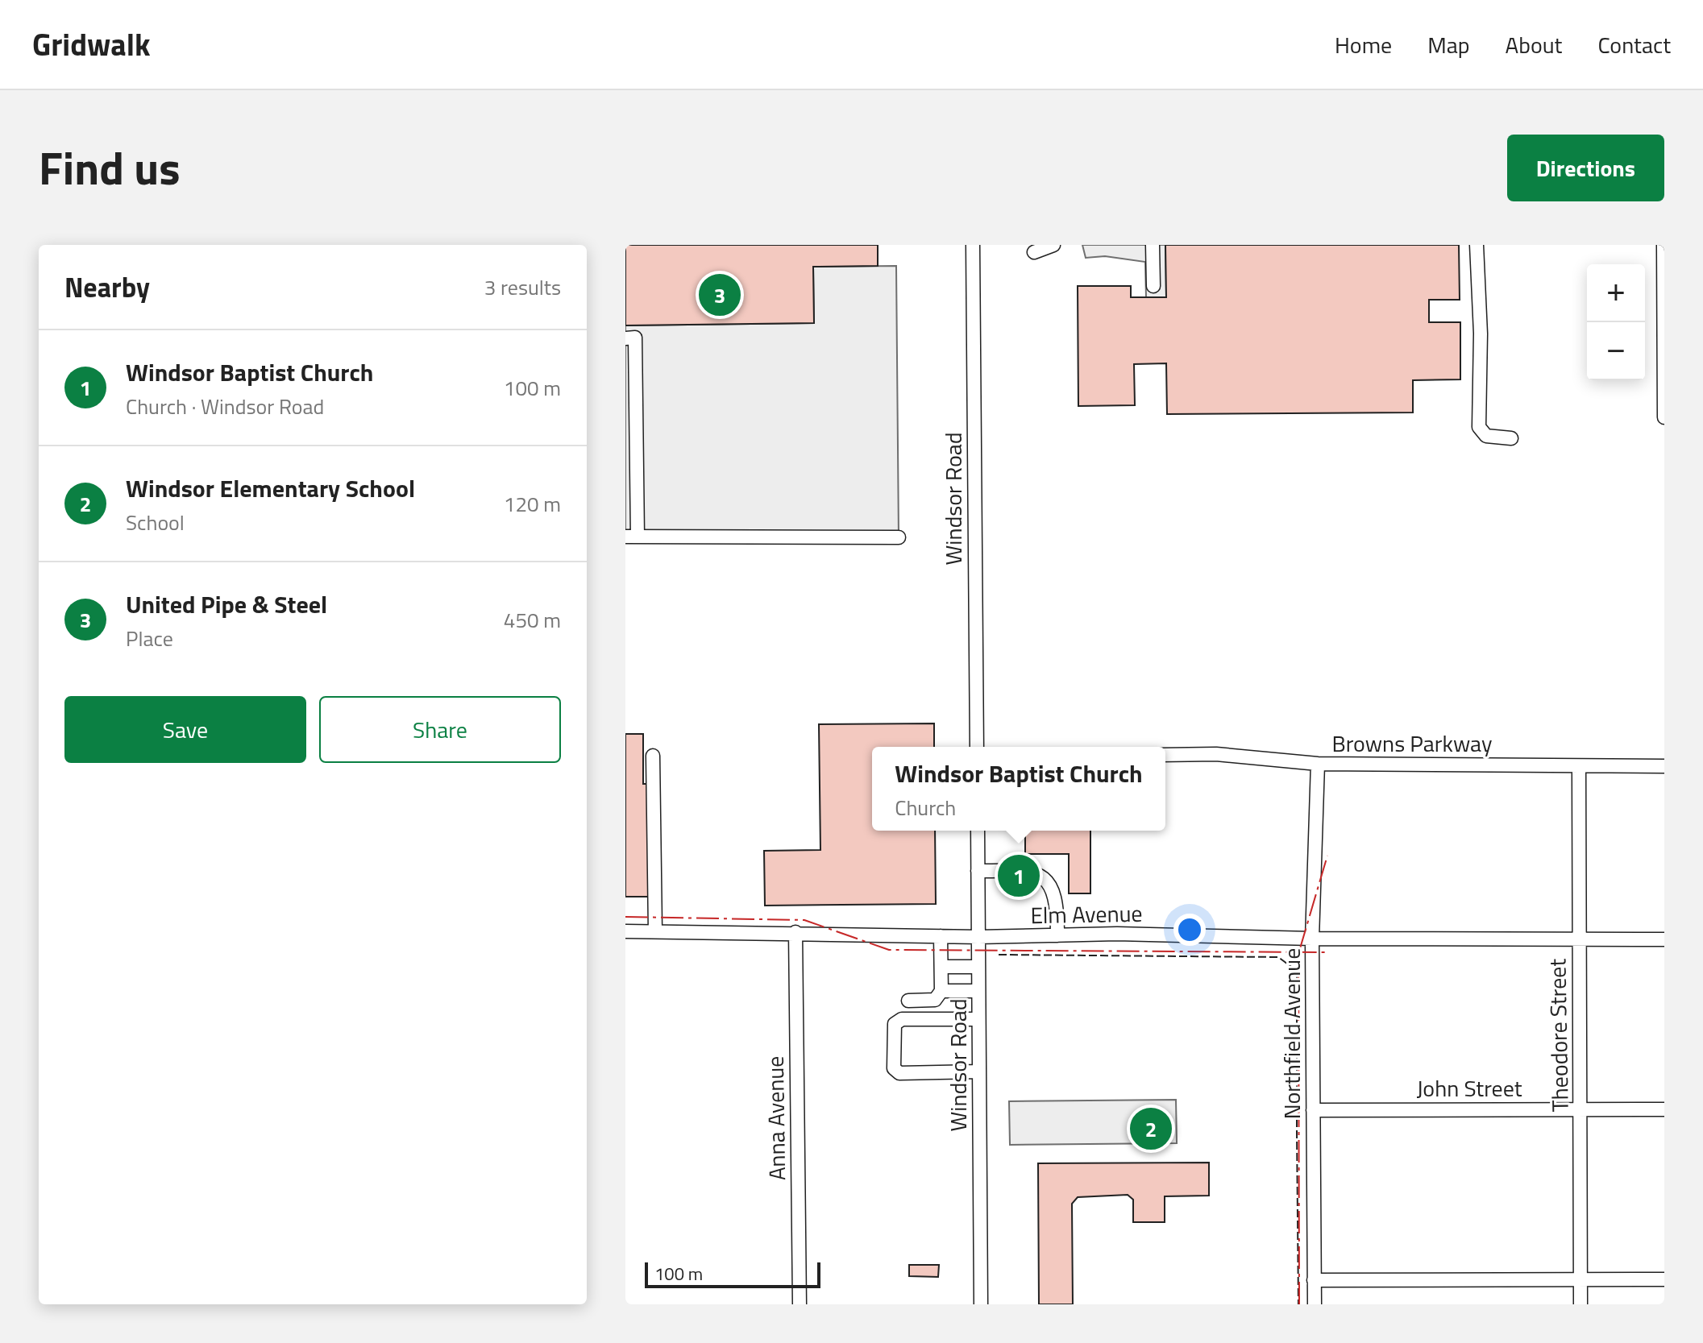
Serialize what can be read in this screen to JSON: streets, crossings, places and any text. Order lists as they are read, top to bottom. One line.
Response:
{"streets":{"street":["Windsor Road","Browns Parkway","Elm Avenue","Northfield Avenue","Theodore Street","John Street","Anna Avenue"]},"crossings":[["Windsor Road","Elm Avenue"],["Browns Parkway","Northfield Avenue"],["Browns Parkway","Theodore Street"],["Elm Avenue","Northfield Avenue"],["Elm Avenue","Theodore Street"],["Elm Avenue","Anna Avenue"],["Northfield Avenue","John Street"],["Theodore Street","John Street"]],"scale_bar":"100 m","page":{"header":"Gridwalk","nav":["Home","Map","About","Contact"],"title":"Find us","buttons":["Directions",["Save","Share"]],"heading":["Nearby","3 results"],"map_buttons":["+","−"],"pins":["3","1","2"],"list":[{"mark":"1","name":"Windsor Baptist Church","note":"Church · Windsor Road","value":"100 m"},{"mark":"2","name":"Windsor Elementary School","note":"School","value":"120 m"},{"mark":"3","name":"United Pipe & Steel","note":"Place","value":"450 m"}],"popup":["Windsor Baptist Church","Church"],"scale":"100 m"}}
